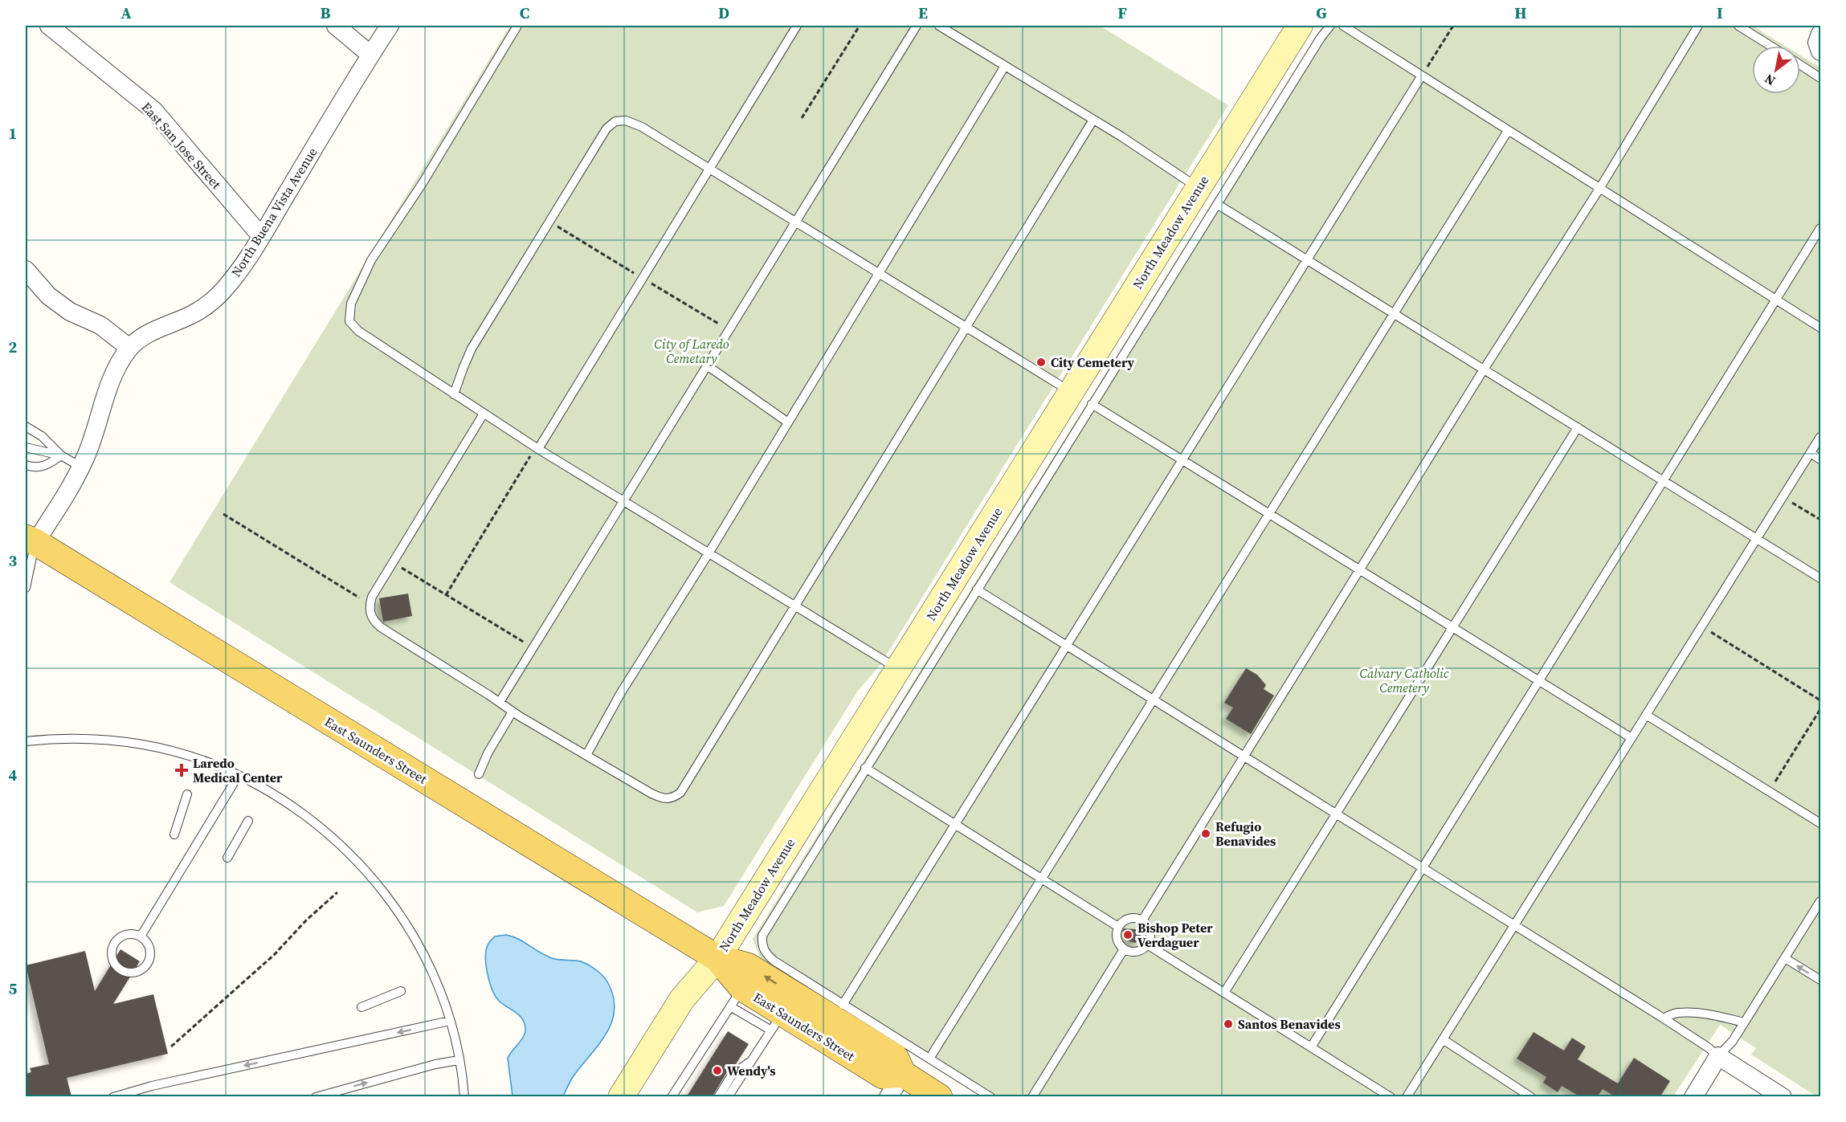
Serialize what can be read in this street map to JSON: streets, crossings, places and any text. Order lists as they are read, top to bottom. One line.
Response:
{"streets":{"main road":["North Meadow Avenue","East Saunders Street"],"street":["East San Jose Street","North Buena Vista Avenue"]},"crossings":[["East San Jose Street","North Buena Vista Avenue"],["North Buena Vista Avenue","East Saunders Street"],["North Meadow Avenue","East Saunders Street"]],"parks":["City of Laredo Cemetary","Calvary Catholic Cemetery"],"places":{"other":["City Cemetery","Refugio Benavides","Bishop Peter Verdaguer","Santos Benavides","Wendy's"],"health":["Laredo Medical Center"]},"north":"bottom left","grid":{"columns":["A","B","C","D","E","F","G","H","I"],"rows":["1","2","3","4","5"]}}
